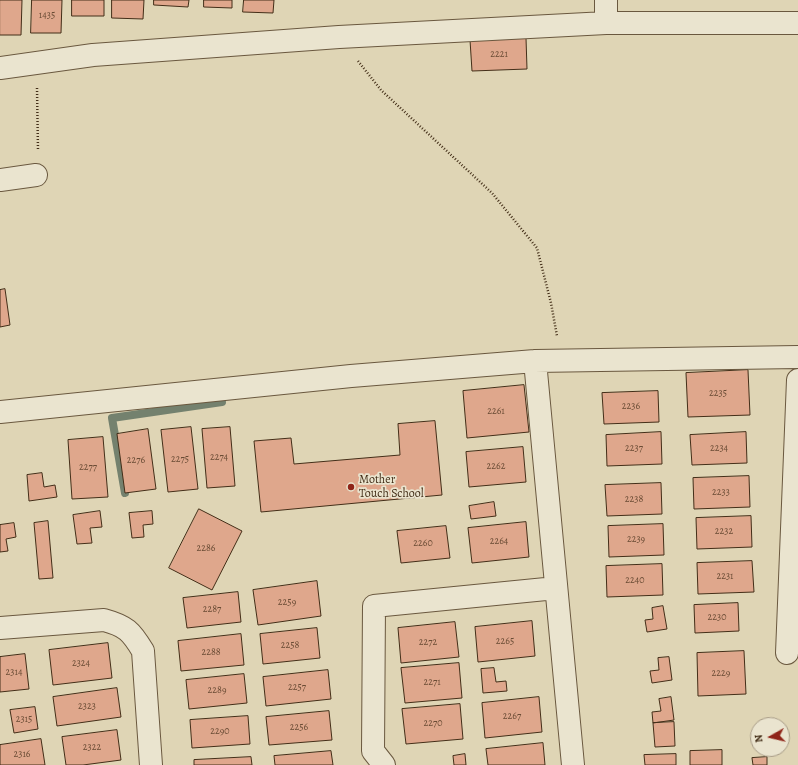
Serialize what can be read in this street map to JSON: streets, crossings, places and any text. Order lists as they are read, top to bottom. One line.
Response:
{"places":["Mother Touch School"],"house_numbers":["1435","2221","2235","2236","2261","2237","2234","2274","2275","2276","2262","2277","2233","2238","2232","2239","2264","2260","2286","2231","2240","2259","2287","2230","2265","2272","2258","2288","2324","2314","2229","2271","2257","2289","2323","2267","2315","2270","2256","2290","2322","2316"],"north":"left"}
